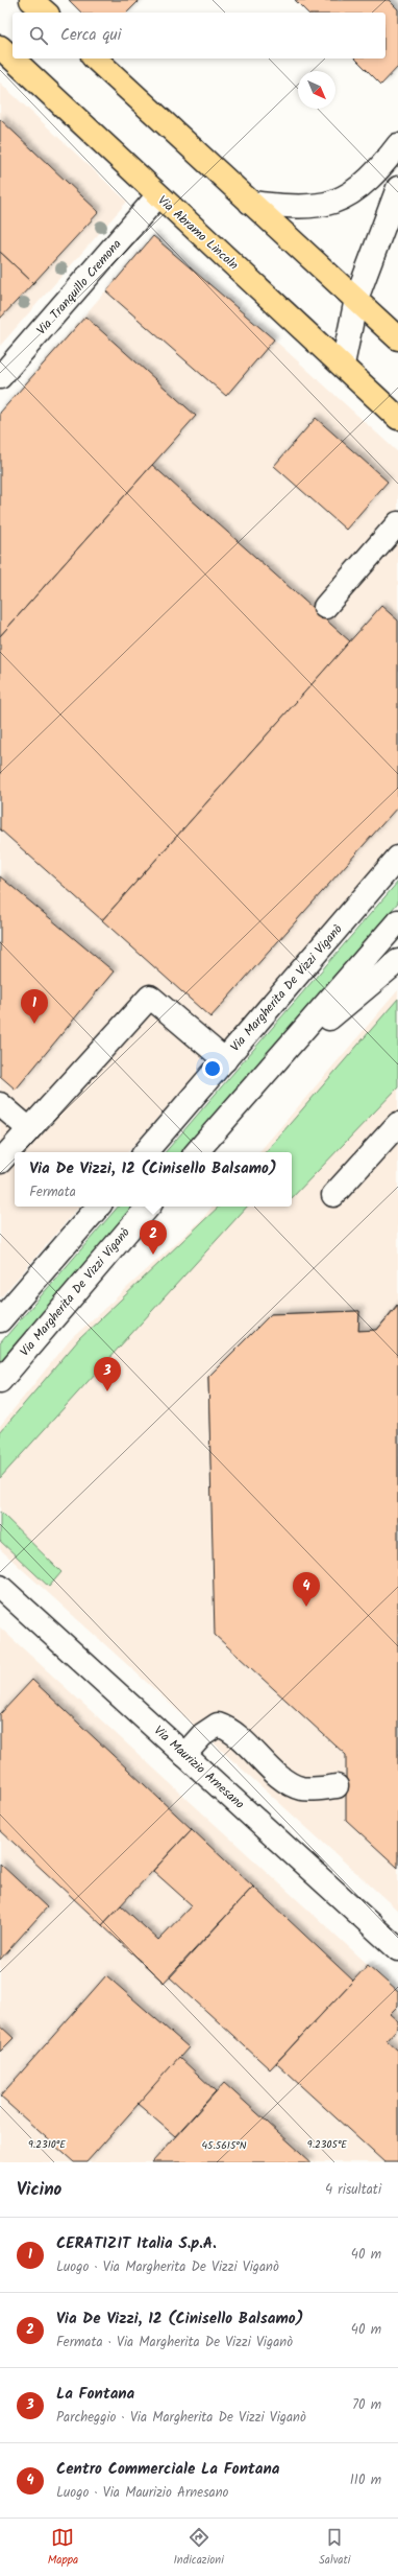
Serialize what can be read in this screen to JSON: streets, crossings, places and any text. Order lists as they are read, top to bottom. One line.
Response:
{"streets":{"main road":["Via Abramo Lincoln"],"street":["Via Tranquillo Cremona","Via Margherita De Vizzi Viganò","Via Maurizio Arnesano"]},"crossings":[["Via Abramo Lincoln","Via Tranquillo Cremona"]],"north":"bottom right","page":{"search":"Cerca qui","pins":["1","2","3","4"],"popup":["Via De Vizzi, 12 (Cinisello Balsamo)","Fermata"],"heading":["Vicino","4 risultati"],"list":[{"mark":"1","name":"CERATIZIT Italia S.p.A.","note":"Luogo · Via Margherita De Vizzi Viganò","value":"40 m"},{"mark":"2","name":"Via De Vizzi, 12 (Cinisello Balsamo)","note":"Fermata · Via Margherita De Vizzi Viganò","value":"40 m"},{"mark":"3","name":"La Fontana","note":"Parcheggio · Via Margherita De Vizzi Viganò","value":"70 m"},{"mark":"4","name":"Centro Commerciale La Fontana","note":"Luogo · Via Maurizio Arnesano","value":"110 m"}],"nav":["Mappa","Indicazioni","Salvati"]},"coordinates":["9.2310°E","9.2305°E","45.5615°N"]}
